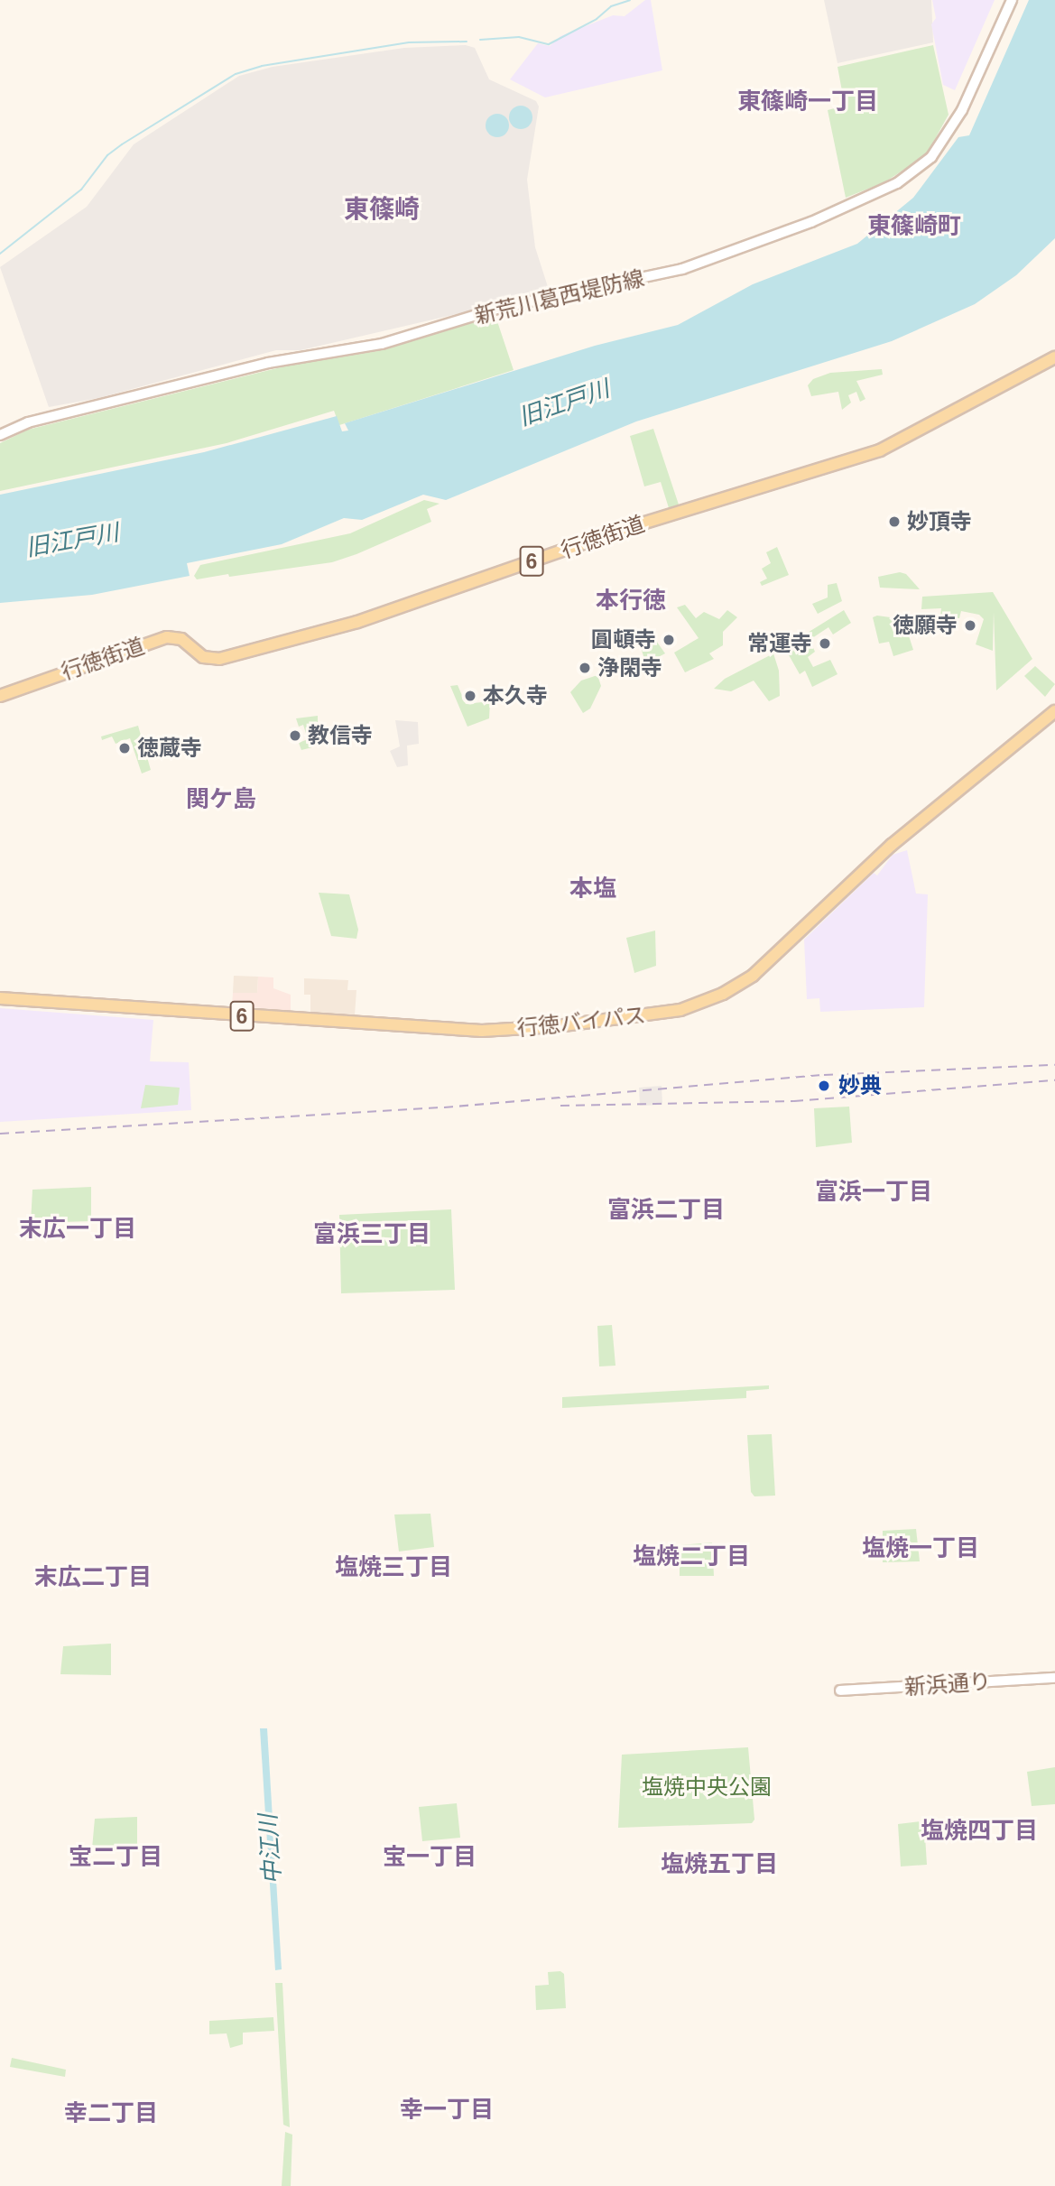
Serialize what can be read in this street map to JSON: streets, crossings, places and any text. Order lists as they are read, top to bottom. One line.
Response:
{"streets":{"main road":["新荒川葛西堤防線","行徳街道","6","行徳バイパス","新浜通り"]},"districts":["東篠崎一丁目","東篠崎","東篠崎町","本行徳","関ケ島","本塩","富浜一丁目","富浜二丁目","末広一丁目","富浜三丁目","塩焼一丁目","塩焼二丁目","塩焼三丁目","末広二丁目","塩焼四丁目","宝二丁目","宝一丁目","塩焼五丁目","幸一丁目","幸二丁目"],"water":["旧江戸川","中江川"],"parks":["塩焼中央公園"],"places":["妙頂寺","徳願寺","圓頓寺","常運寺","浄閑寺","本久寺","教信寺","徳蔵寺","妙典"]}
